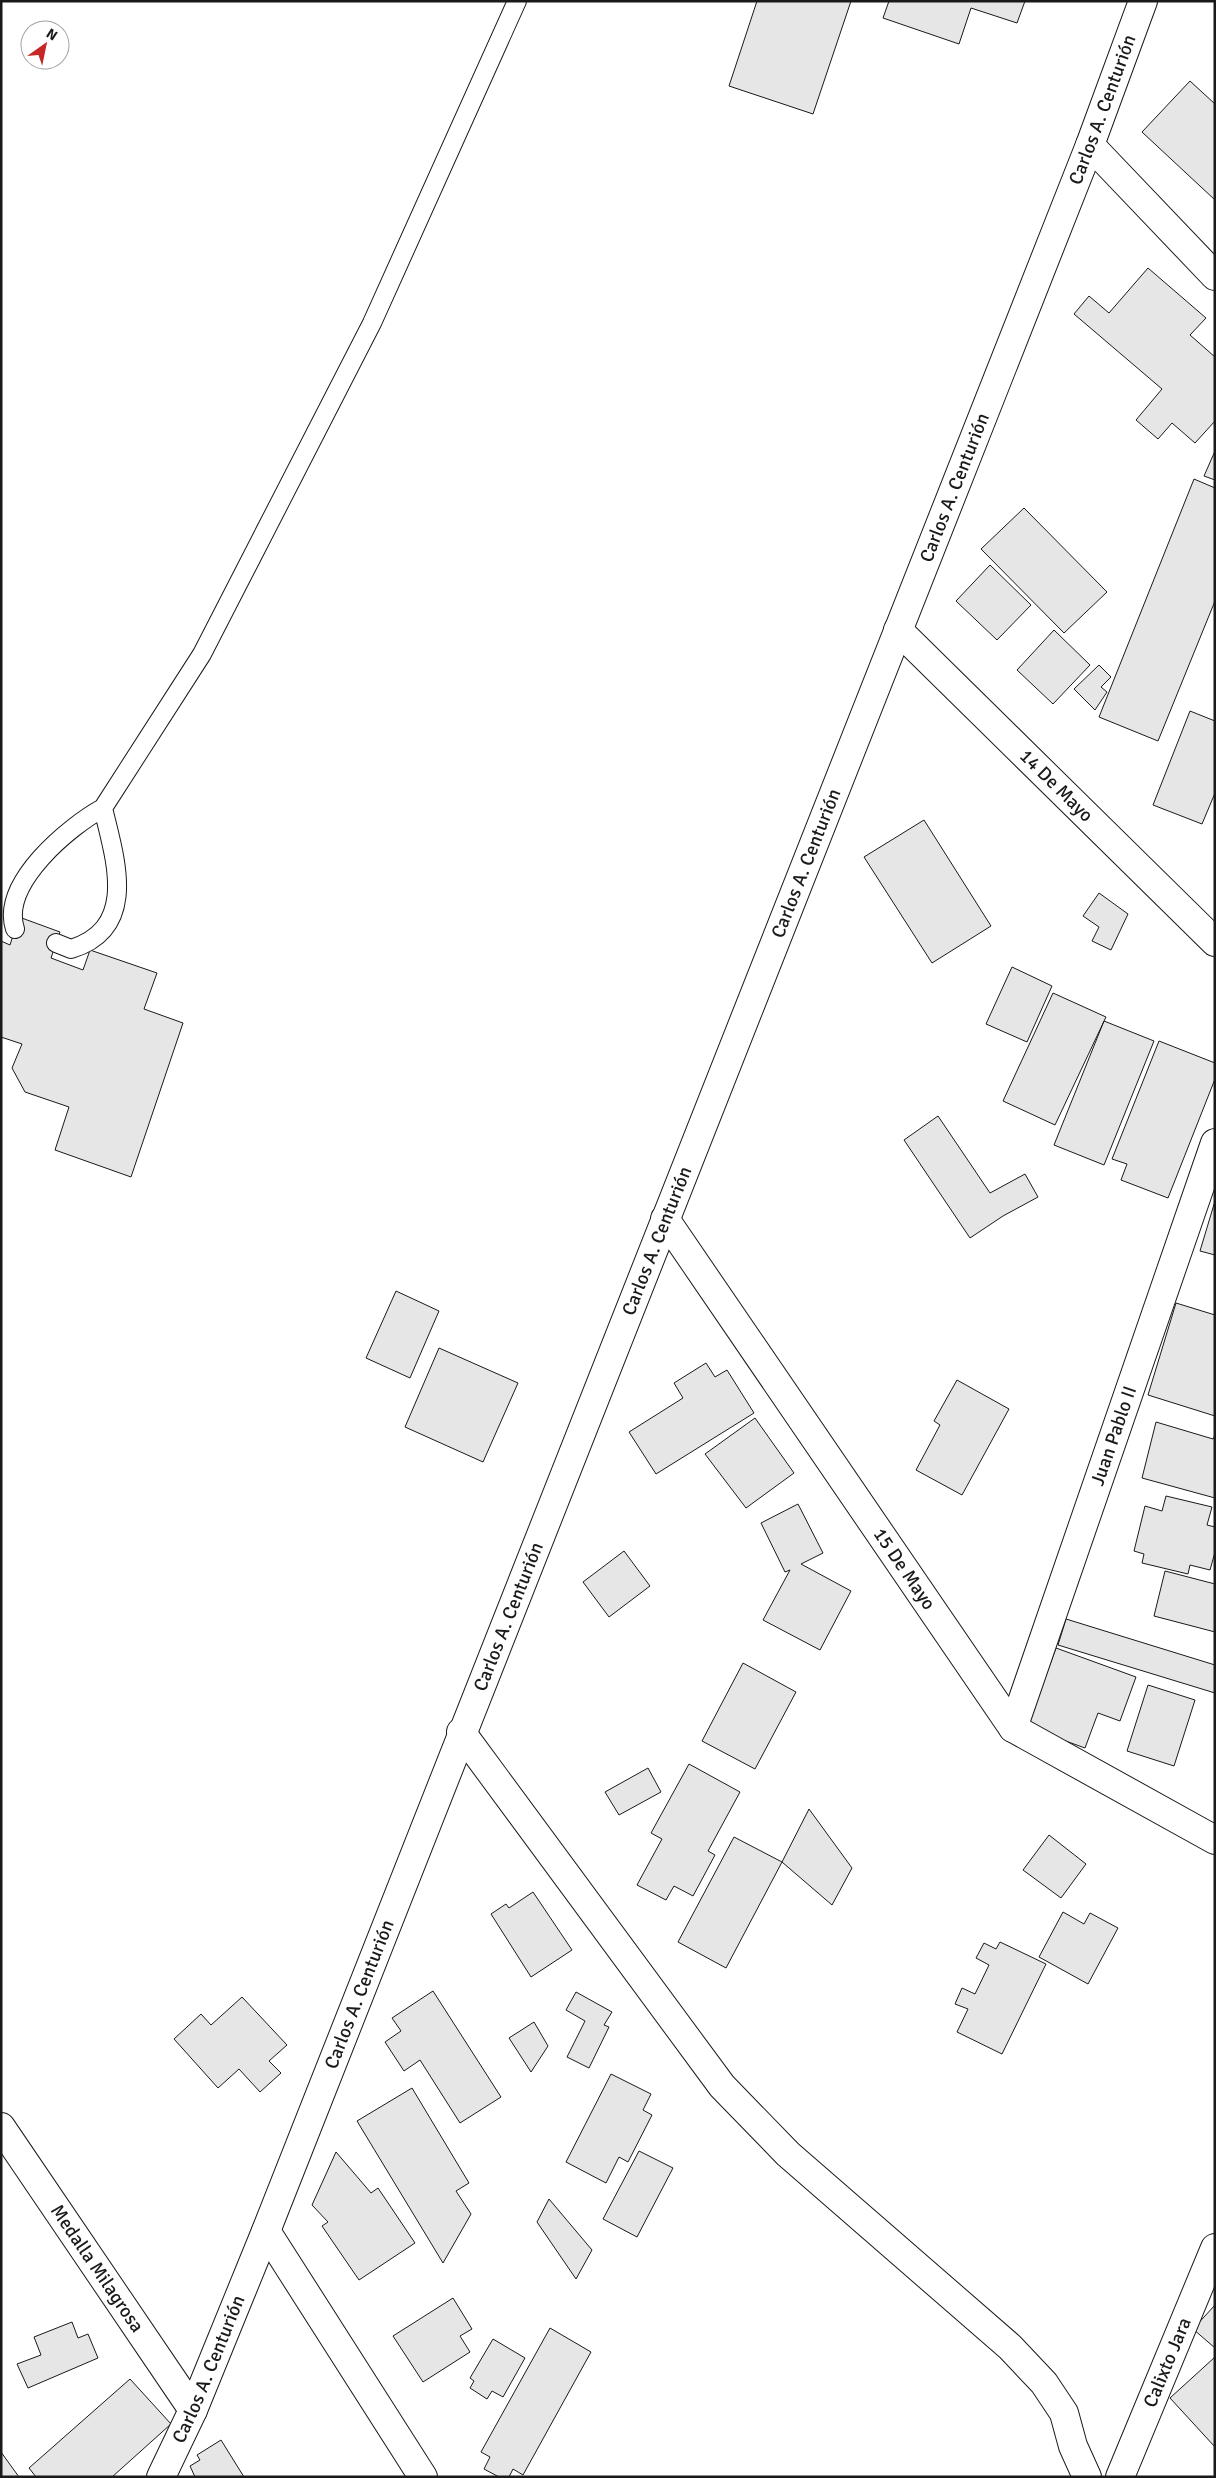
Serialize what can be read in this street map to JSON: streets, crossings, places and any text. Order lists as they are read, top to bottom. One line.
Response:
{"streets":{"street":["Carlos A. Centurión","14 De Mayo","Juan Pablo II","15 De Mayo","Medalla Milagrosa","Calixto Jara"]},"crossings":[["Carlos A. Centurión","14 De Mayo"],["Carlos A. Centurión","15 De Mayo"],["Carlos A. Centurión","Medalla Milagrosa"],["Juan Pablo II","15 De Mayo"]],"north":"top right"}
